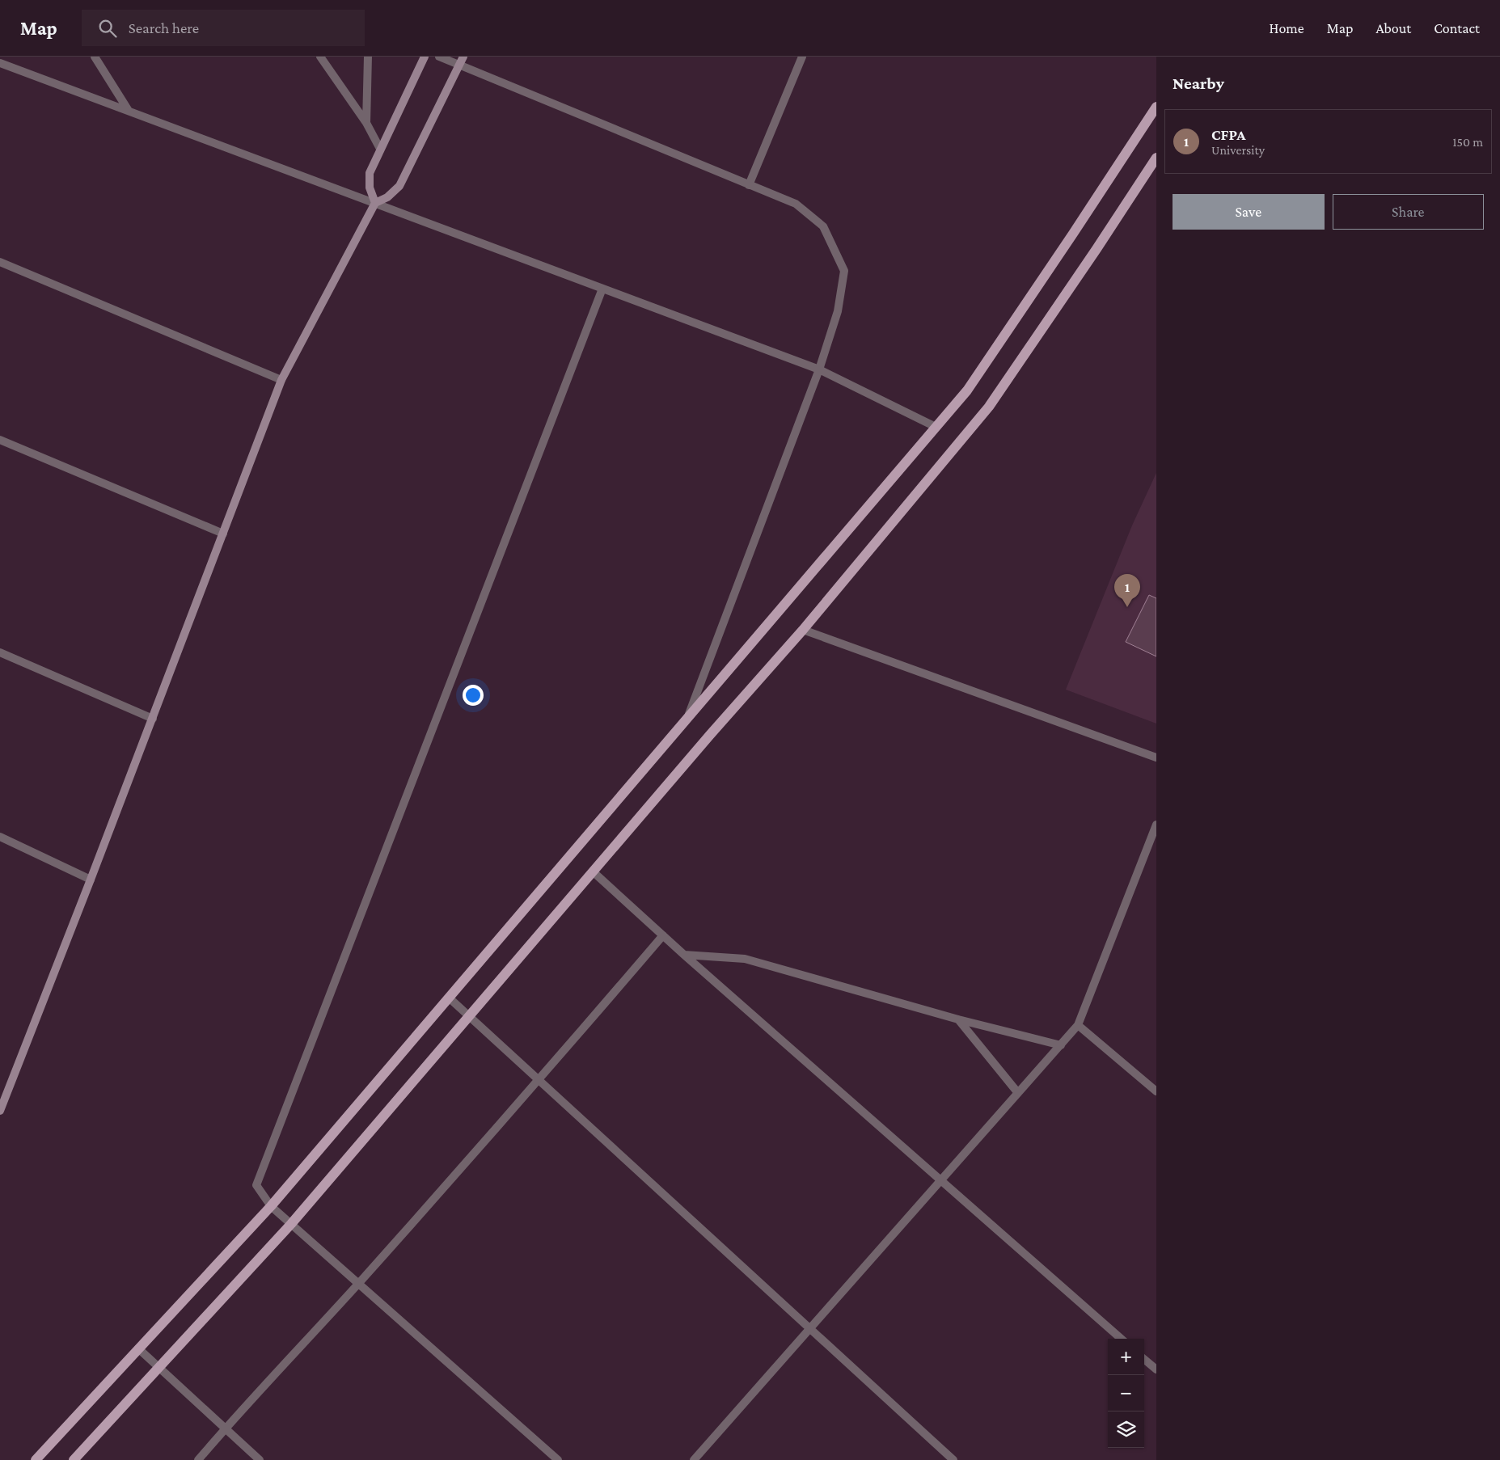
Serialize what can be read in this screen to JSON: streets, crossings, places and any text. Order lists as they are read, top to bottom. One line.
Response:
{"page":{"header":"Map","search":"Search here","nav":["Home","Map","About","Contact"],"heading":"Nearby","list":[{"mark":"1","name":"CFPA","note":"University","value":"150 m"}],"buttons":["Save","Share"],"pins":"1","map_buttons":["+","−"]}}
